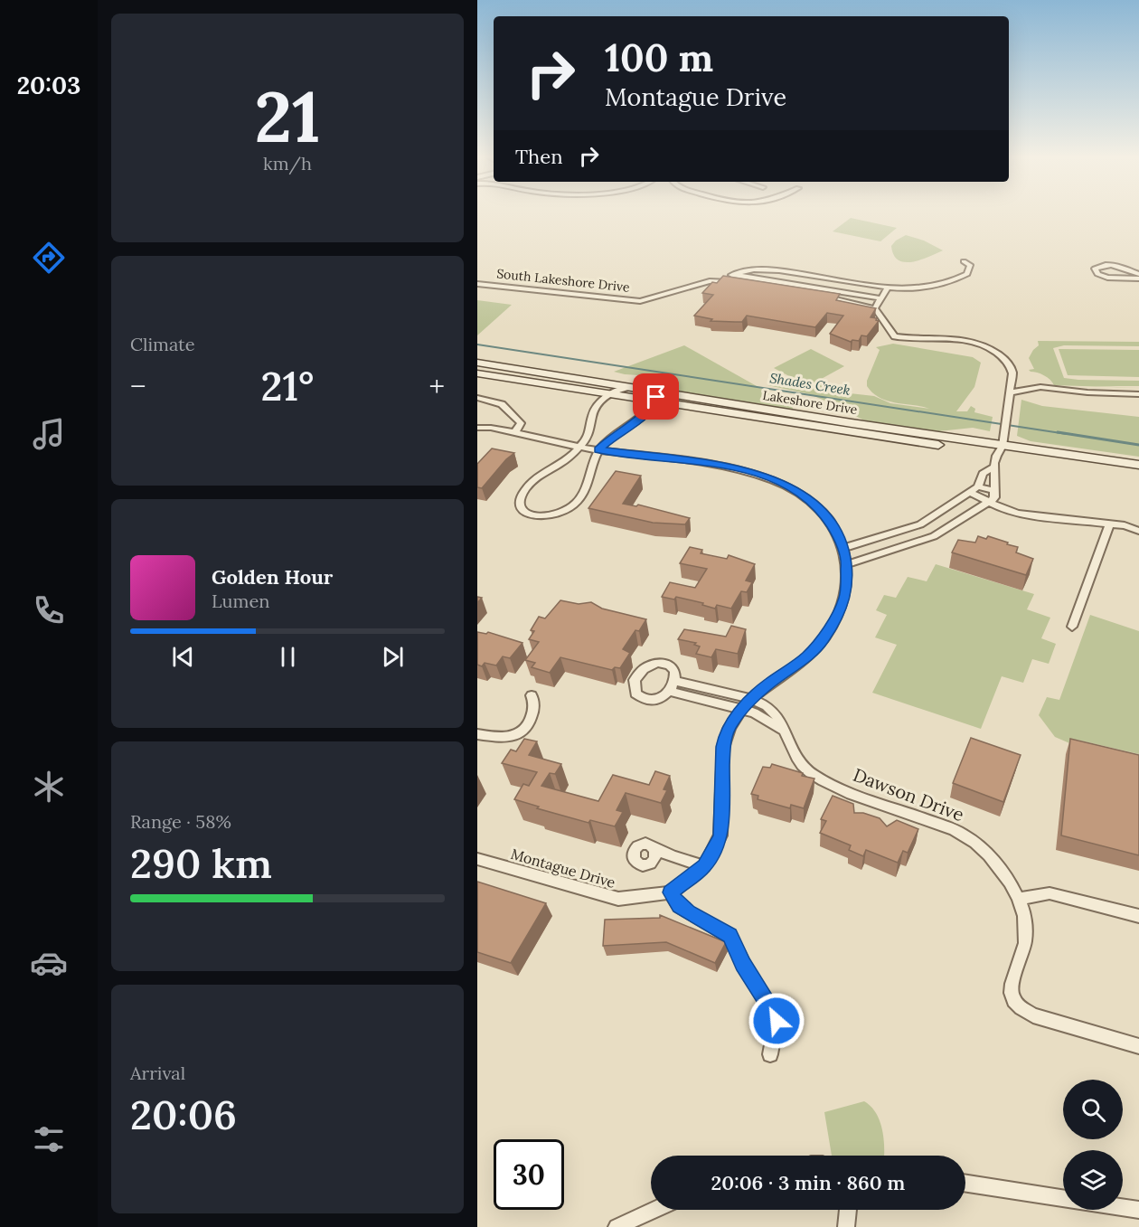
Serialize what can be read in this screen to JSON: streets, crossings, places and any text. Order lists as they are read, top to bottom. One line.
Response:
{"streets":{"main road":["Lakeshore Drive"],"street":["South Lakeshore Drive","Dawson Drive","Montague Drive"]},"water":["Shades Creek"],"page":{"tabs":"20:03","tile":[["21","km/h"],"Climate",["Range · 58%","290 km"],["Arrival","20:06"]],"turn":["100 m","Montague Drive"],"then":"Then","heat":["−","21°","+"],"song":["Golden Hour","Lumen"],"limit":"30","trip":"20:06 · 3 min · 860 m"}}
